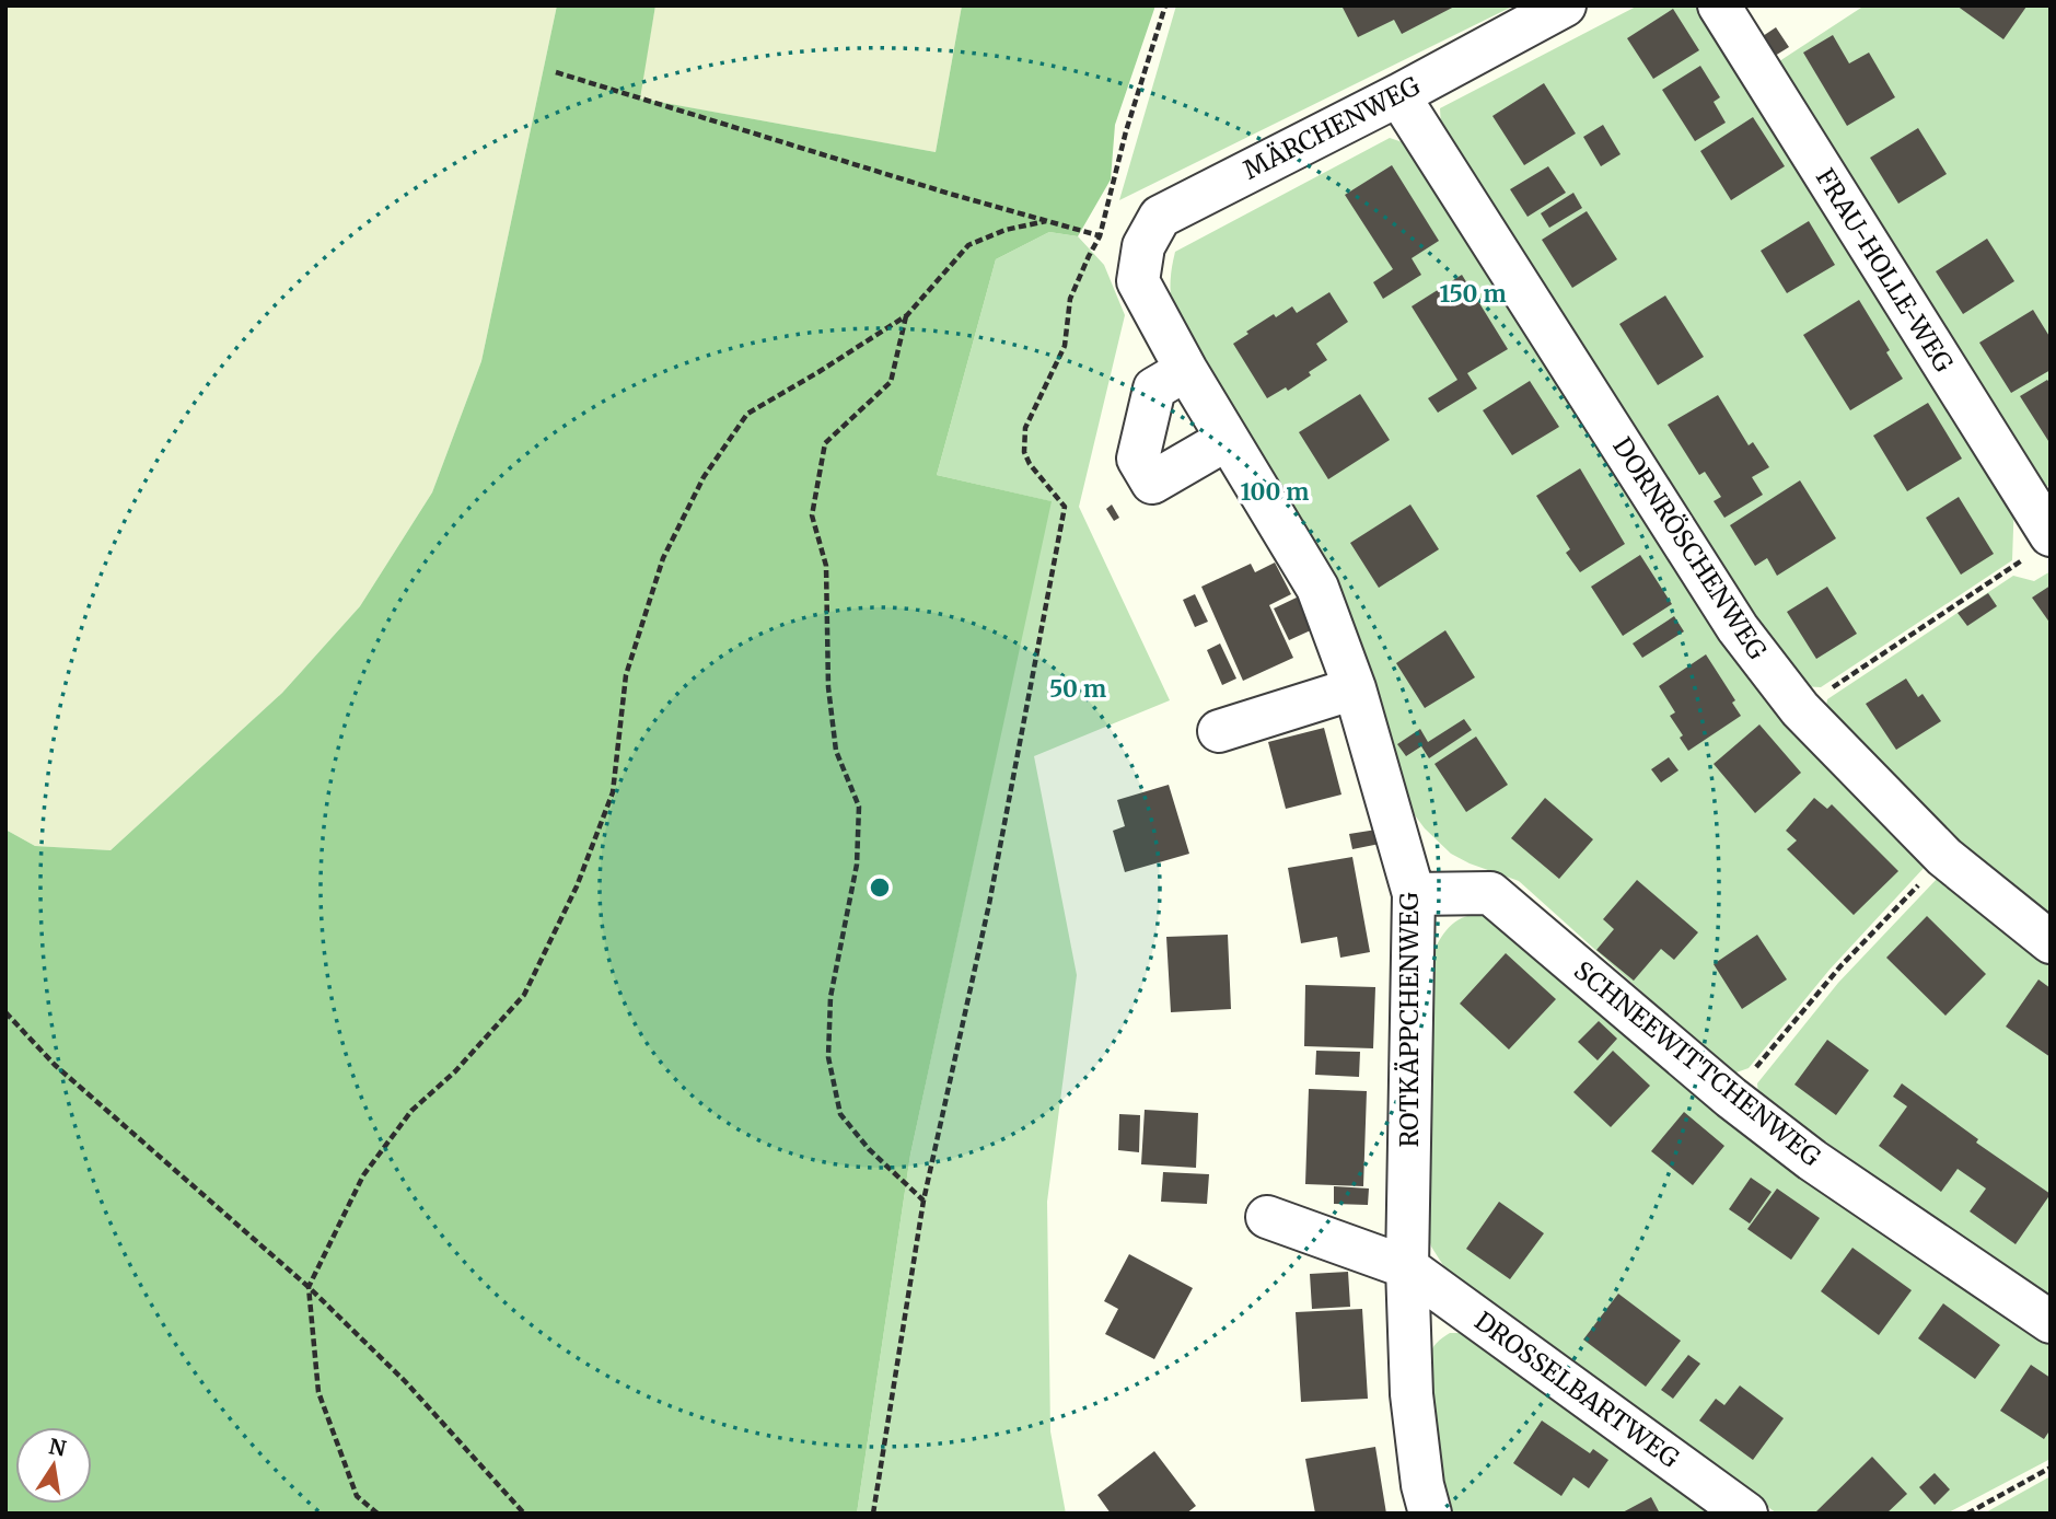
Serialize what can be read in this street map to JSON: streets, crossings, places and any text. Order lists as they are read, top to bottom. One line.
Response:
{"streets":{"street":["MÄRCHENWEG","FRAU-HOLLE-WEG","DORNRÖSCHENWEG","ROTKÄPPCHENWEG","SCHNEEWITTCHENWEG","DROSSELBARTWEG"]},"crossings":[["MÄRCHENWEG","DORNRÖSCHENWEG"],["MÄRCHENWEG","ROTKÄPPCHENWEG"],["ROTKÄPPCHENWEG","SCHNEEWITTCHENWEG"],["ROTKÄPPCHENWEG","DROSSELBARTWEG"]],"north":"top","rings":["150 m","100 m","50 m"]}
